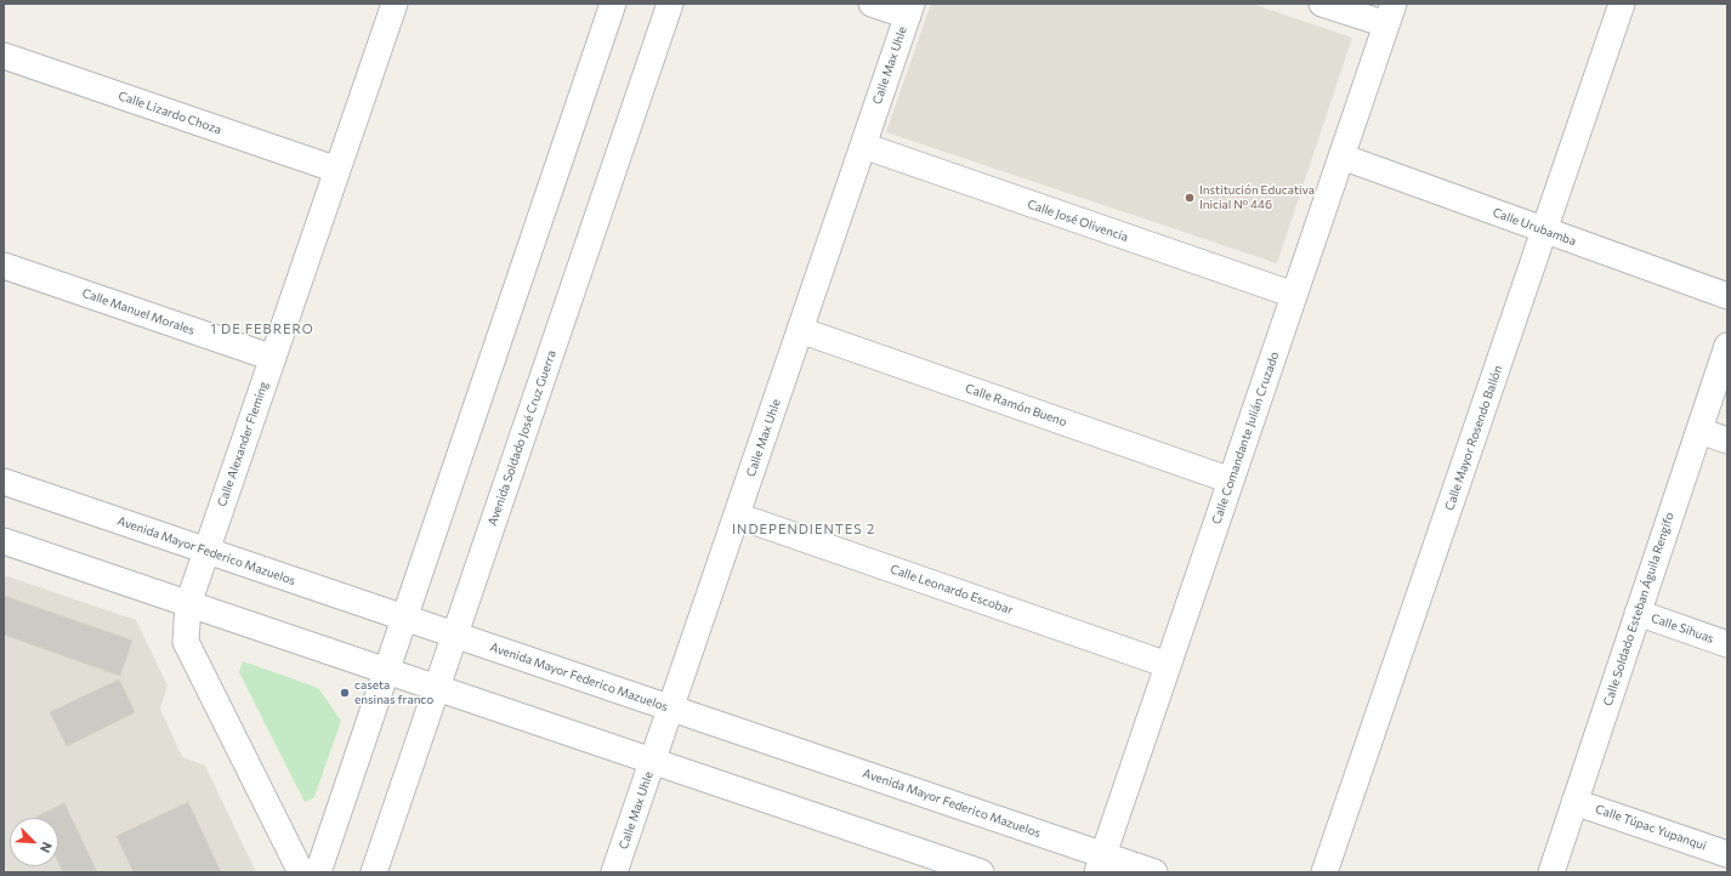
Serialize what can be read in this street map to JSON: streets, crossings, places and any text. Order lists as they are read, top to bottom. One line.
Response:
{"streets":{"street":["Calle Max Uhle","Calle Lizardo Choza","Calle José Olivencia","Calle Urubamba","Calle Manuel Morales","Calle Ramón Bueno","Avenida Soldado José Cruz Guerra","Calle Comandante Julián Cruzado","Calle Mayor Rosendo Ballón","Calle Alexander Fleming","Avenida Mayor Federico Mazuelos","Calle Leonardo Escobar","Calle Soldado Esteban Águila Rengifo","Calle Sihuas","Calle Túpac Yupanqui"]},"crossings":[["Calle Max Uhle","Calle José Olivencia"],["Calle Max Uhle","Calle Ramón Bueno"],["Calle Max Uhle","Avenida Mayor Federico Mazuelos"],["Calle Max Uhle","Calle Leonardo Escobar"],["Calle Lizardo Choza","Calle Alexander Fleming"],["Calle José Olivencia","Calle Comandante Julián Cruzado"],["Calle Urubamba","Calle Comandante Julián Cruzado"],["Calle Urubamba","Calle Mayor Rosendo Ballón"],["Calle Manuel Morales","Calle Alexander Fleming"],["Calle Ramón Bueno","Calle Comandante Julián Cruzado"],["Avenida Soldado José Cruz Guerra","Avenida Mayor Federico Mazuelos"],["Calle Comandante Julián Cruzado","Avenida Mayor Federico Mazuelos"],["Calle Comandante Julián Cruzado","Calle Leonardo Escobar"],["Calle Alexander Fleming","Avenida Mayor Federico Mazuelos"],["Calle Soldado Esteban Águila Rengifo","Calle Sihuas"],["Calle Soldado Esteban Águila Rengifo","Calle Túpac Yupanqui"]],"districts":["1 DE FEBRERO","INDEPENDIENTES 2"],"places":["Institución Educativa Inicial Nº 446","caseta ensinas franco"],"north":"bottom right"}
